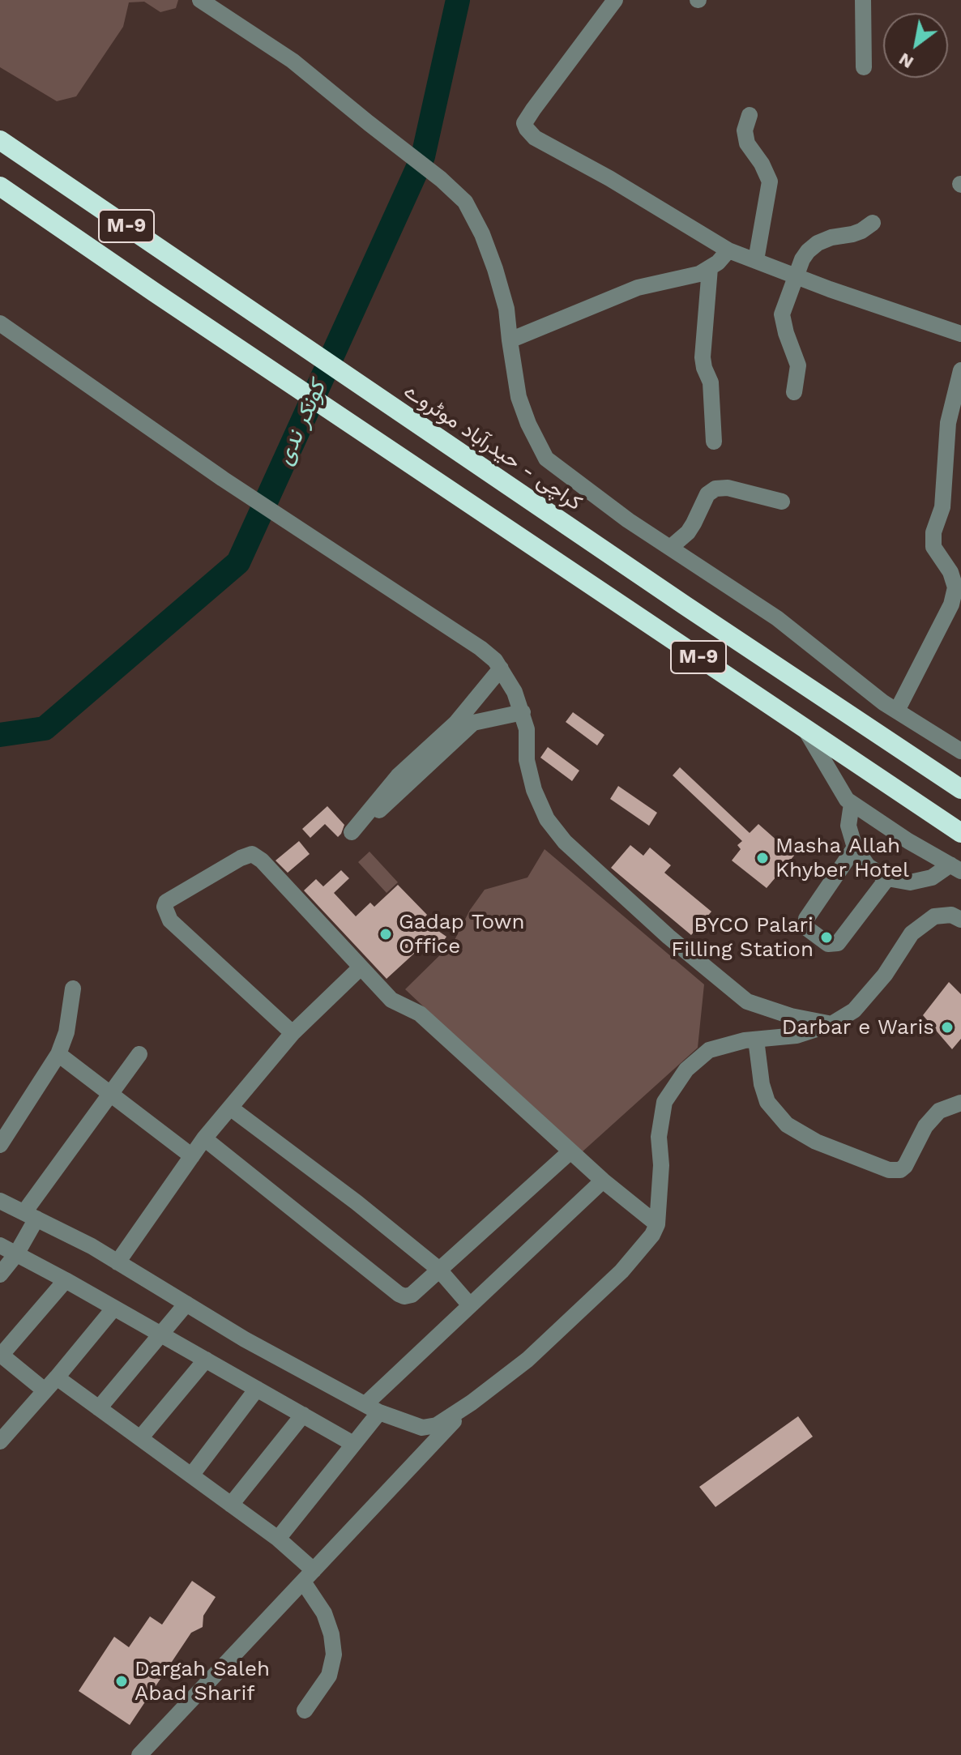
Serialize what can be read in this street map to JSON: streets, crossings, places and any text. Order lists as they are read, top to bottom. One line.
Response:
{"streets":{"highway":["M-9","کراچی - حیدرآباد موٹروے"]},"water":["کونکر ندی"],"places":["Masha Allah Khyber Hotel","Gadap Town Office","BYCO Palari Filling Station","Darbar e Waris","Dargah Saleh Abad Sharif"],"north":"bottom left"}
